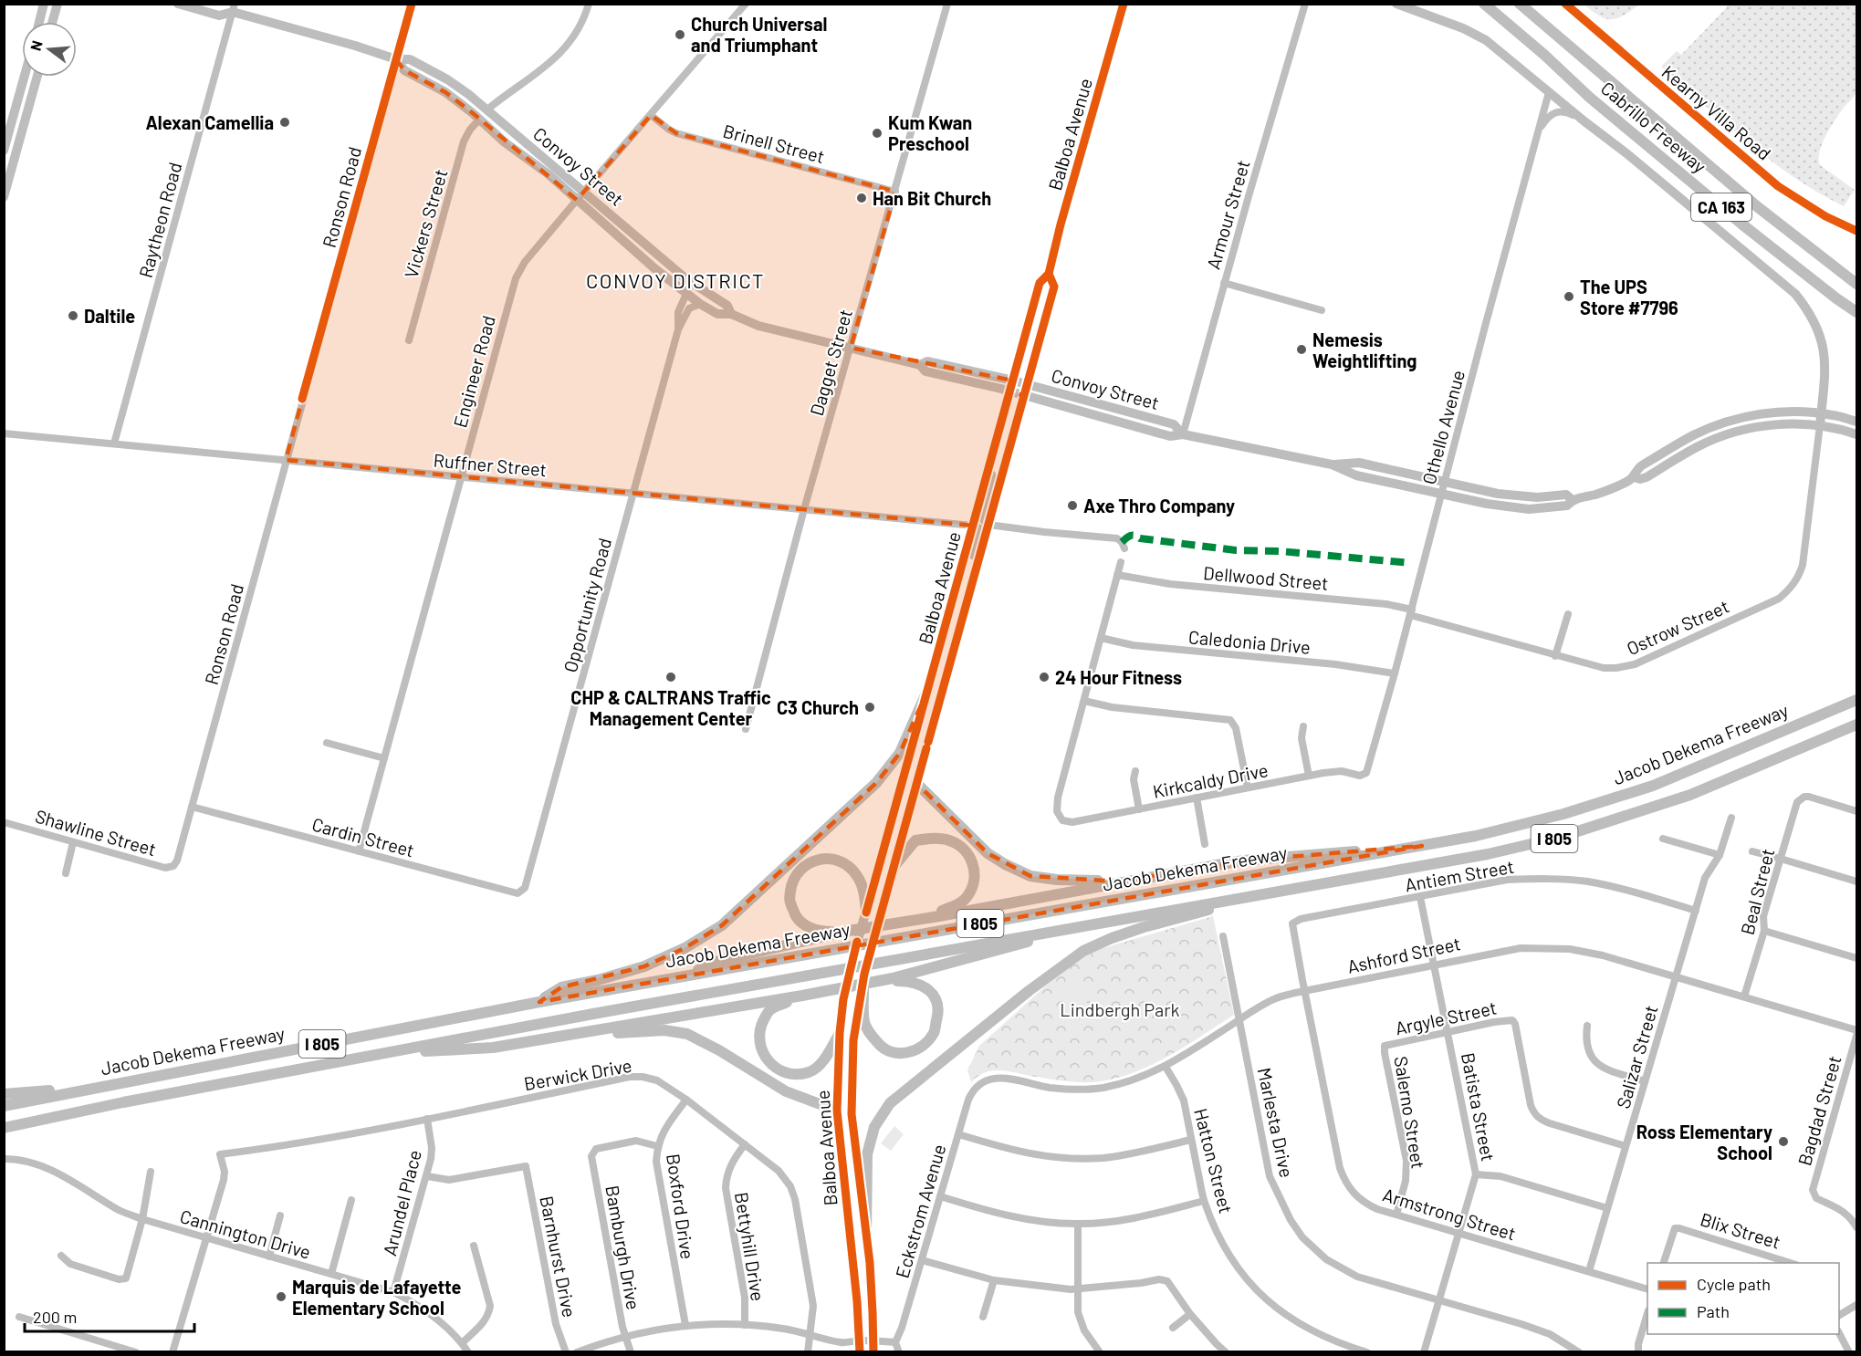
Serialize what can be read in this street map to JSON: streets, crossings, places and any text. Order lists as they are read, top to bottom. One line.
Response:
{"streets":{"highway":["Cabrillo Freeway","CA 163","Jacob Dekema Freeway","I 805"],"main road":["Kearny Villa Road","Balboa Avenue","Convoy Street"],"street":["Brinell Street","Ronson Road","Armour Street","Raytheon Road","Vickers Street","Dagget Street","Engineer Road","Othello Avenue","Ruffner Street","Dellwood Street","Opportunity Road","Ostrow Street","Caledonia Drive","Kirkcaldy Drive","Shawline Street","Cardin Street","Antiem Street","Beal Street","Ashford Street","Argyle Street","Salizar Street","Berwick Drive","Batista Street","Bagdad Street","Salerno Street","Marlesta Drive","Hatton Street","Arundel Place","Boxford Drive","Eckstrom Avenue","Armstrong Street","Blix Street","Cannington Drive","Bettyhill Drive","Bamburgh Drive","Barnhurst Drive"]},"crossings":[["Balboa Avenue","Convoy Street"],["Balboa Avenue","Ruffner Street"],["Brinell Street","Dagget Street"],["Brinell Street","Engineer Road"],["Convoy Street","Ronson Road"],["Convoy Street","Armour Street"],["Convoy Street","Raytheon Road"],["Convoy Street","Vickers Street"],["Convoy Street","Dagget Street"],["Convoy Street","Engineer Road"],["Convoy Street","Othello Avenue"],["Convoy Street","Ostrow Street"],["Ronson Road","Ruffner Street"],["Ronson Road","Shawline Street"],["Ronson Road","Cardin Street"],["Raytheon Road","Ruffner Street"],["Dagget Street","Ruffner Street"],["Engineer Road","Ruffner Street"],["Engineer Road","Cardin Street"],["Othello Avenue","Dellwood Street"],["Othello Avenue","Ostrow Street"],["Othello Avenue","Caledonia Drive"],["Othello Avenue","Kirkcaldy Drive"],["Ruffner Street","Opportunity Road"],["Dellwood Street","Ostrow Street"],["Opportunity Road","Cardin Street"],["Antiem Street","Salizar Street"],["Antiem Street","Batista Street"],["Antiem Street","Armstrong Street"],["Beal Street","Ashford Street"],["Ashford Street","Salizar Street"],["Ashford Street","Batista Street"],["Ashford Street","Marlesta Drive"],["Ashford Street","Hatton Street"],["Ashford Street","Eckstrom Avenue"],["Ashford Street","Armstrong Street"],["Argyle Street","Salizar Street"],["Argyle Street","Batista Street"],["Argyle Street","Salerno Street"],["Salizar Street","Armstrong Street"],["Berwick Drive","Arundel Place"],["Berwick Drive","Boxford Drive"],["Berwick Drive","Cannington Drive"],["Berwick Drive","Bettyhill Drive"],["Batista Street","Marlesta Drive"],["Batista Street","Armstrong Street"],["Salerno Street","Armstrong Street"],["Arundel Place","Cannington Drive"],["Arundel Place","Barnhurst Drive"],["Boxford Drive","Bamburgh Drive"]],"districts":["CONVOY DISTRICT"],"parks":["Lindbergh Park"],"places":["Church Universal and Triumphant","Alexan Camellia","Kum Kwan Preschool","Han Bit Church","The UPS Store #7796","Daltile","Nemesis Weightlifting","Axe Thro Company","CHP & CALTRANS Traffic Management Center","24 Hour Fitness","C3 Church","Ross Elementary School","Marquis de Lafayette Elementary School"],"legend":["Cycle path","Path"],"scale_bar":"200 m","north":"left"}
